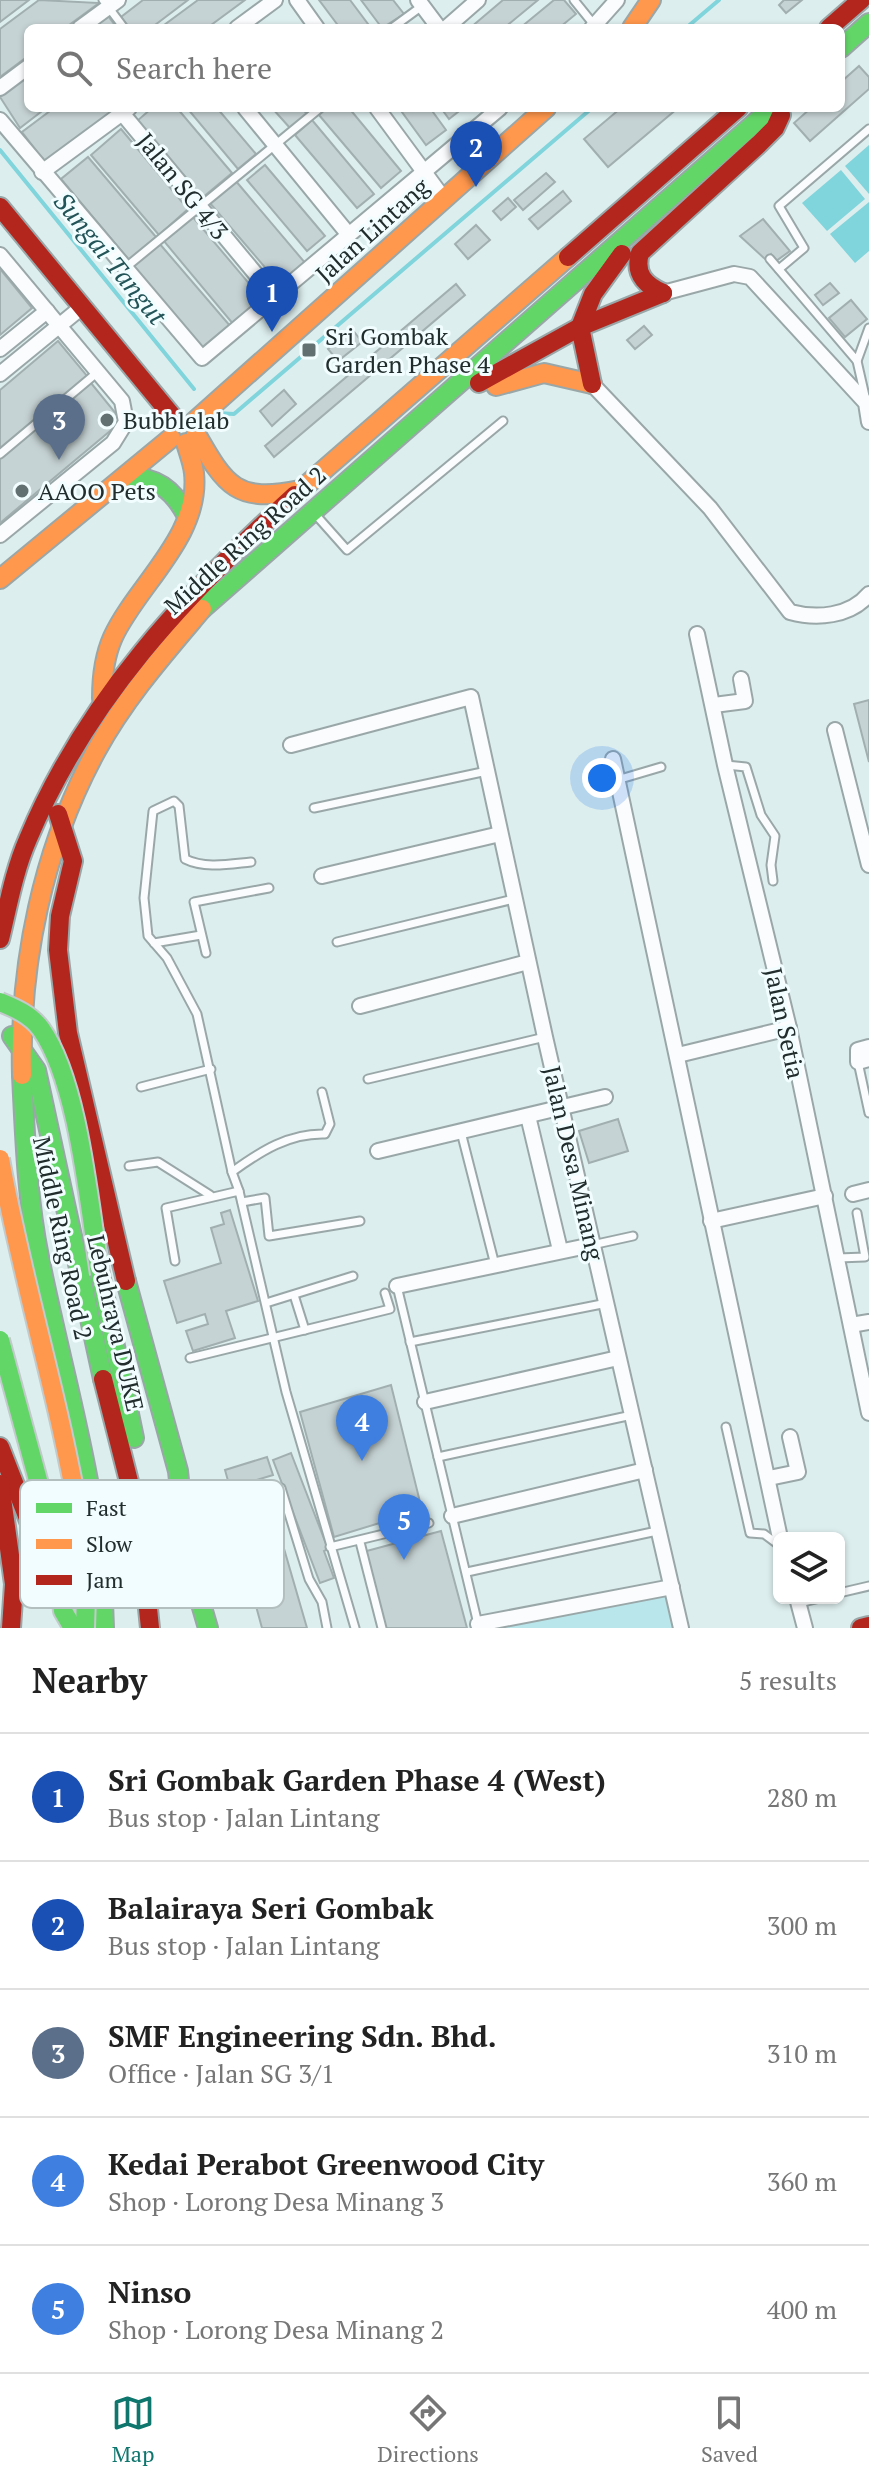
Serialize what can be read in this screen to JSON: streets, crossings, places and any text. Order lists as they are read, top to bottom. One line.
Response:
{"streets":{"main road":["Jalan Lintang","Middle Ring Road 2","Lebuhraya DUKE"],"street":["Jalan SG 4/3","Jalan Setia","Jalan Desa Minang"]},"crossings":[["Middle Ring Road 2","Lebuhraya DUKE"]],"water":["Sungai Tangut"],"places":{"transit":["Sri Gombak Garden Phase 4"],"other":["Bubblelab","AAOO Pets"]},"legend":["Fast","Slow","Jam"],"page":{"search":"Search here","pins":["2","1","3","4","5"],"heading":["Nearby","5 results"],"list":[{"mark":"1","name":"Sri Gombak Garden Phase 4 (West)","note":"Bus stop · Jalan Lintang","value":"280 m"},{"mark":"2","name":"Balairaya Seri Gombak","note":"Bus stop · Jalan Lintang","value":"300 m"},{"mark":"3","name":"SMF Engineering Sdn. Bhd.","note":"Office · Jalan SG 3/1","value":"310 m"},{"mark":"4","name":"Kedai Perabot Greenwood City","note":"Shop · Lorong Desa Minang 3","value":"360 m"},{"mark":"5","name":"Ninso","note":"Shop · Lorong Desa Minang 2","value":"400 m"}],"nav":["Map","Directions","Saved"]}}
